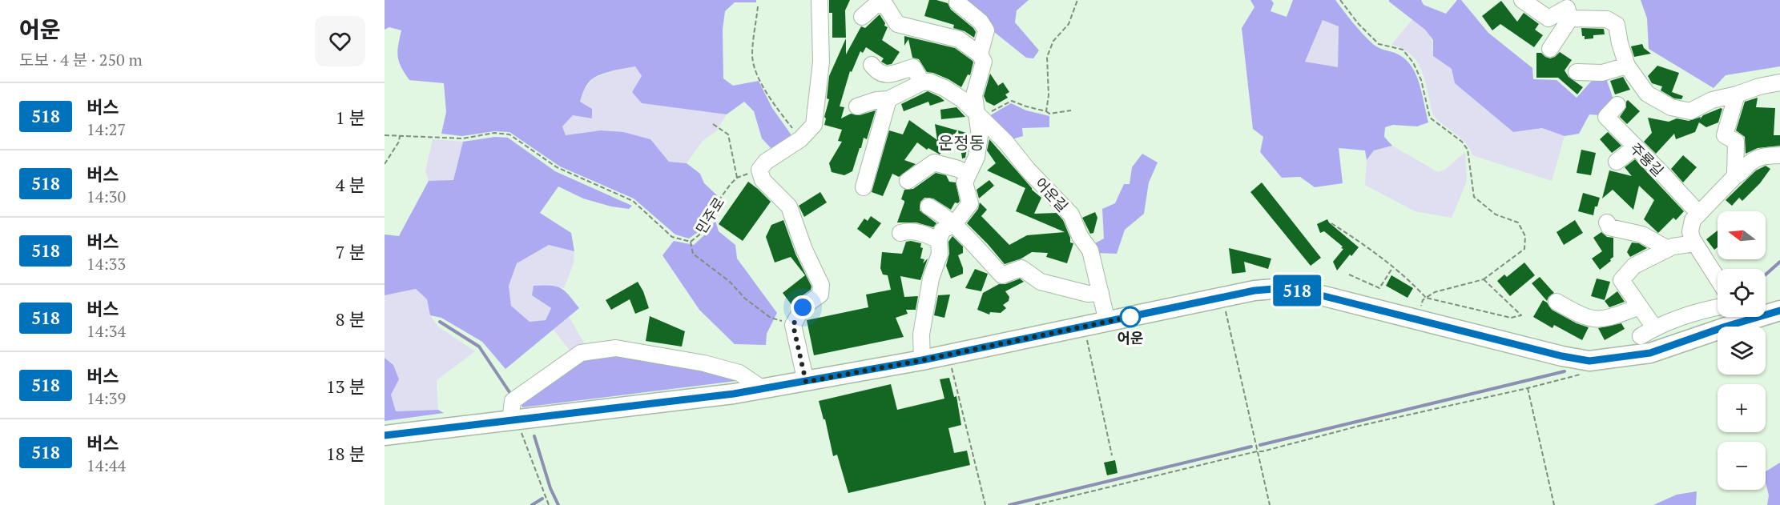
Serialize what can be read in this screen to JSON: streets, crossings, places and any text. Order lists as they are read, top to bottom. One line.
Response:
{"streets":{"street":["주룡길","어운길"],"path":["민주로"]},"districts":["운정동"],"places":["어운"],"lines":["bus line 518"],"north":"left","page":{"heading":["어운","도보 · 4 분 · 250 m"],"on_map":"518","list":[{"mark":"518","name":"버스","note":"14:27","value":"1 분"},{"mark":"518","name":"버스","note":"14:30","value":"4 분"},{"mark":"518","name":"버스","note":"14:33","value":"7 분"},{"mark":"518","name":"버스","note":"14:34","value":"8 분"},{"mark":"518","name":"버스","note":"14:39","value":"13 분"},{"mark":"518","name":"버스","note":"14:44","value":"18 분"}],"map_buttons":["+","−"]}}
